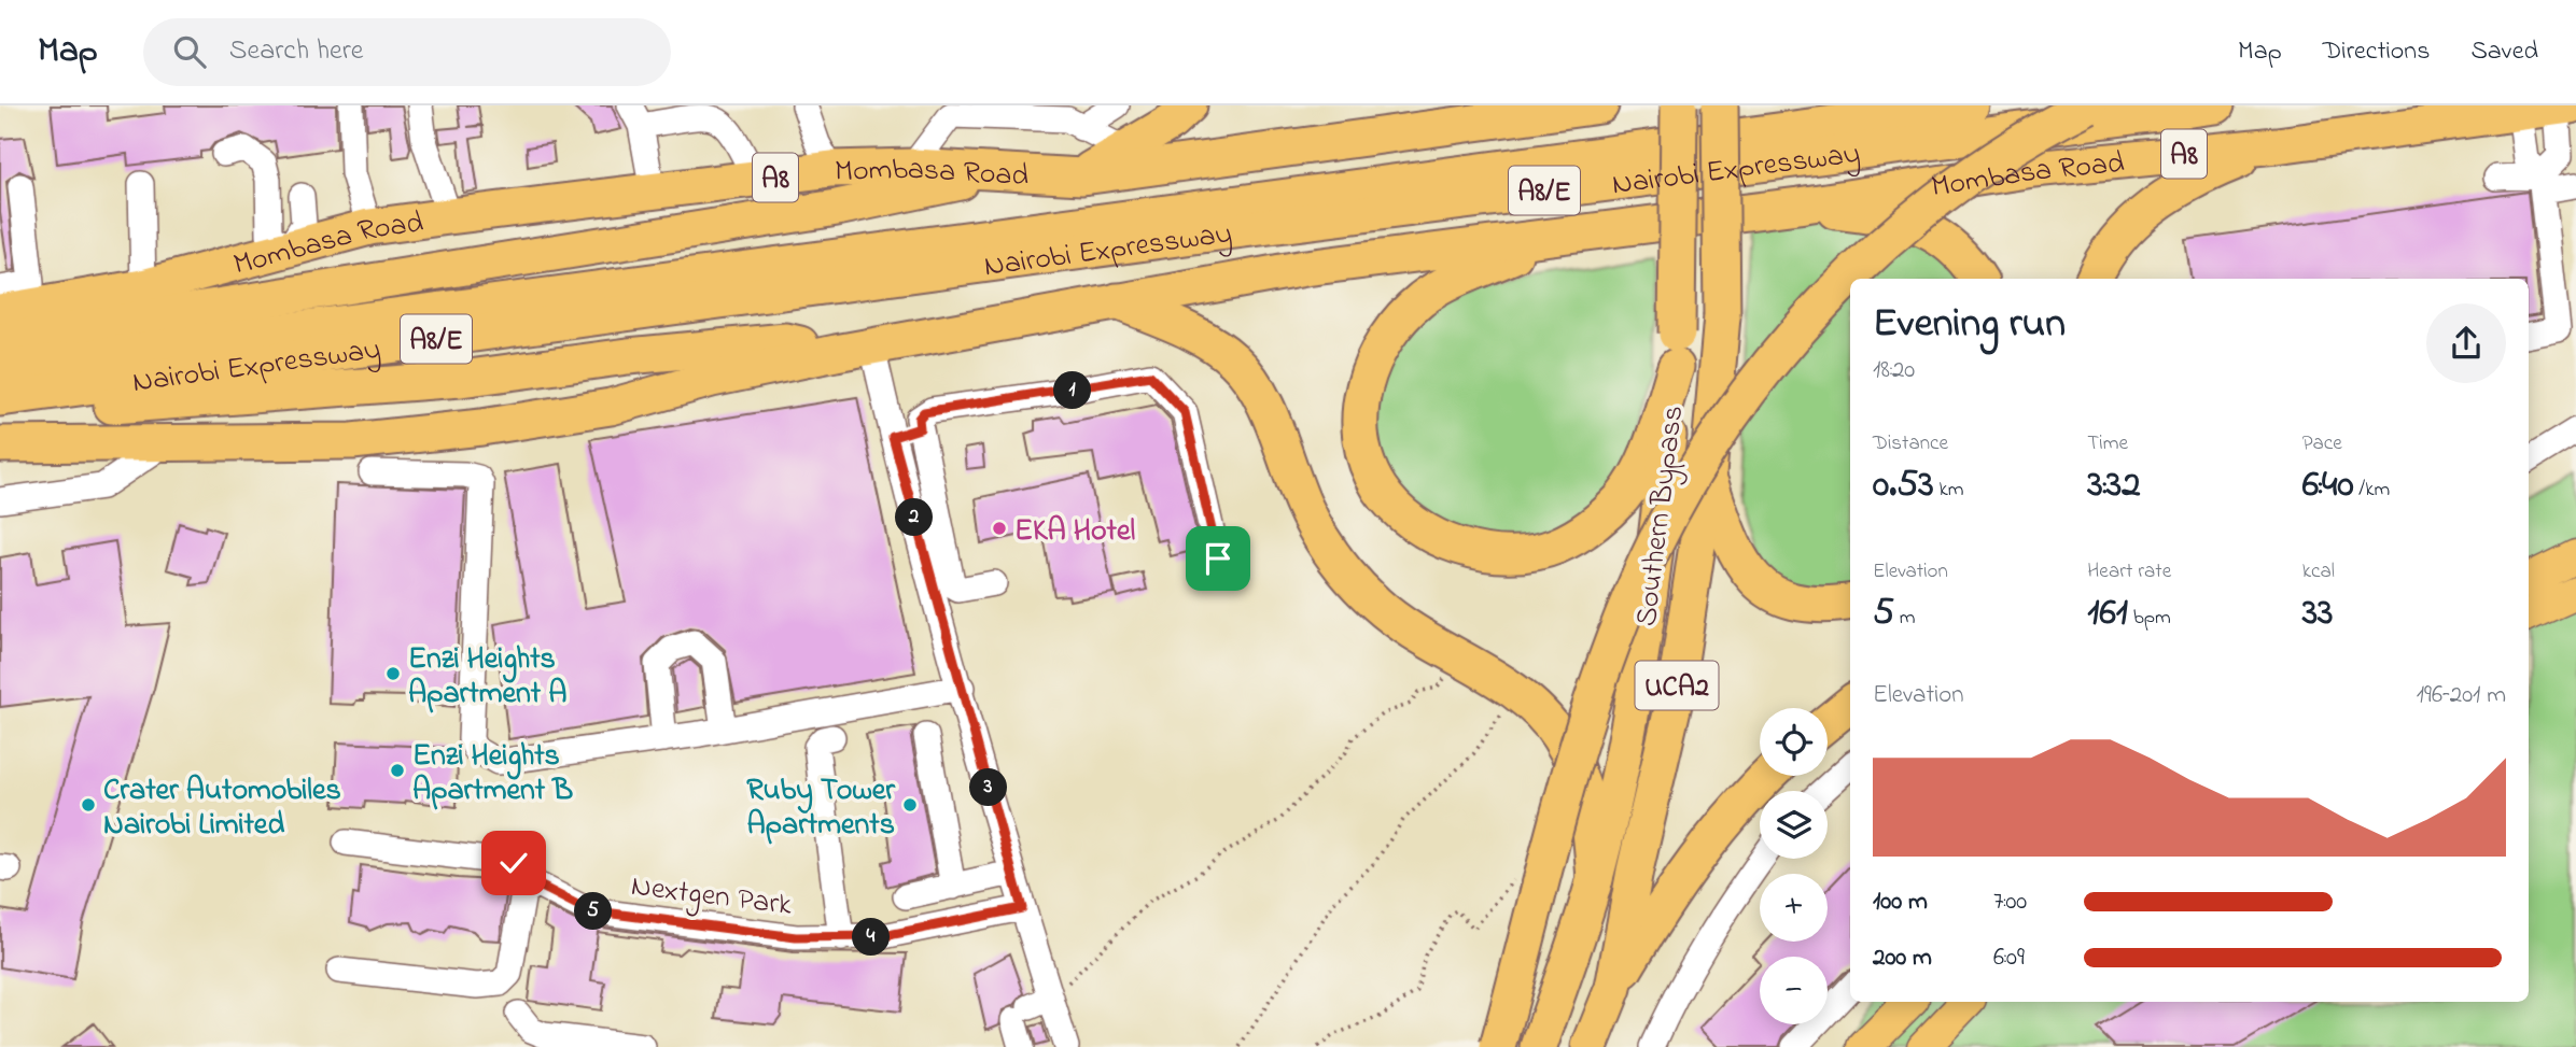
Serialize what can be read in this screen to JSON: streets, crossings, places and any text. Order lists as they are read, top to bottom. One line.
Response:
{"streets":{"highway":["A8","Nairobi Expressway","Mombasa Road","A8/E","Southern Bypass","UCA2"],"street":["Nextgen Park"]},"crossings":[["A8","Mombasa Road"]],"places":["EKA Hotel","Enzi Heights Apartment A","Enzi Heights Apartment B","Crater Automobiles Nairobi Limited","Ruby Tower Apartments"],"page":{"header":"Map","search":"Search here","nav":["Map","Directions","Saved"],"heading":["Evening run","18:20"],"pins":["1","2","3","5","4"],"stats":[["Distance","0.53 km"],["Time","3:32"],["Pace","6:40 /km"],["Elevation","5 m"],["Heart rate","161 bpm"],["kcal","33"]],"chart":["Elevation","196–201 m"],"map_buttons":["+","−"],"list":[{"name":"100 m","note":"7:00"},{"name":"200 m","note":"6:09"}]}}
